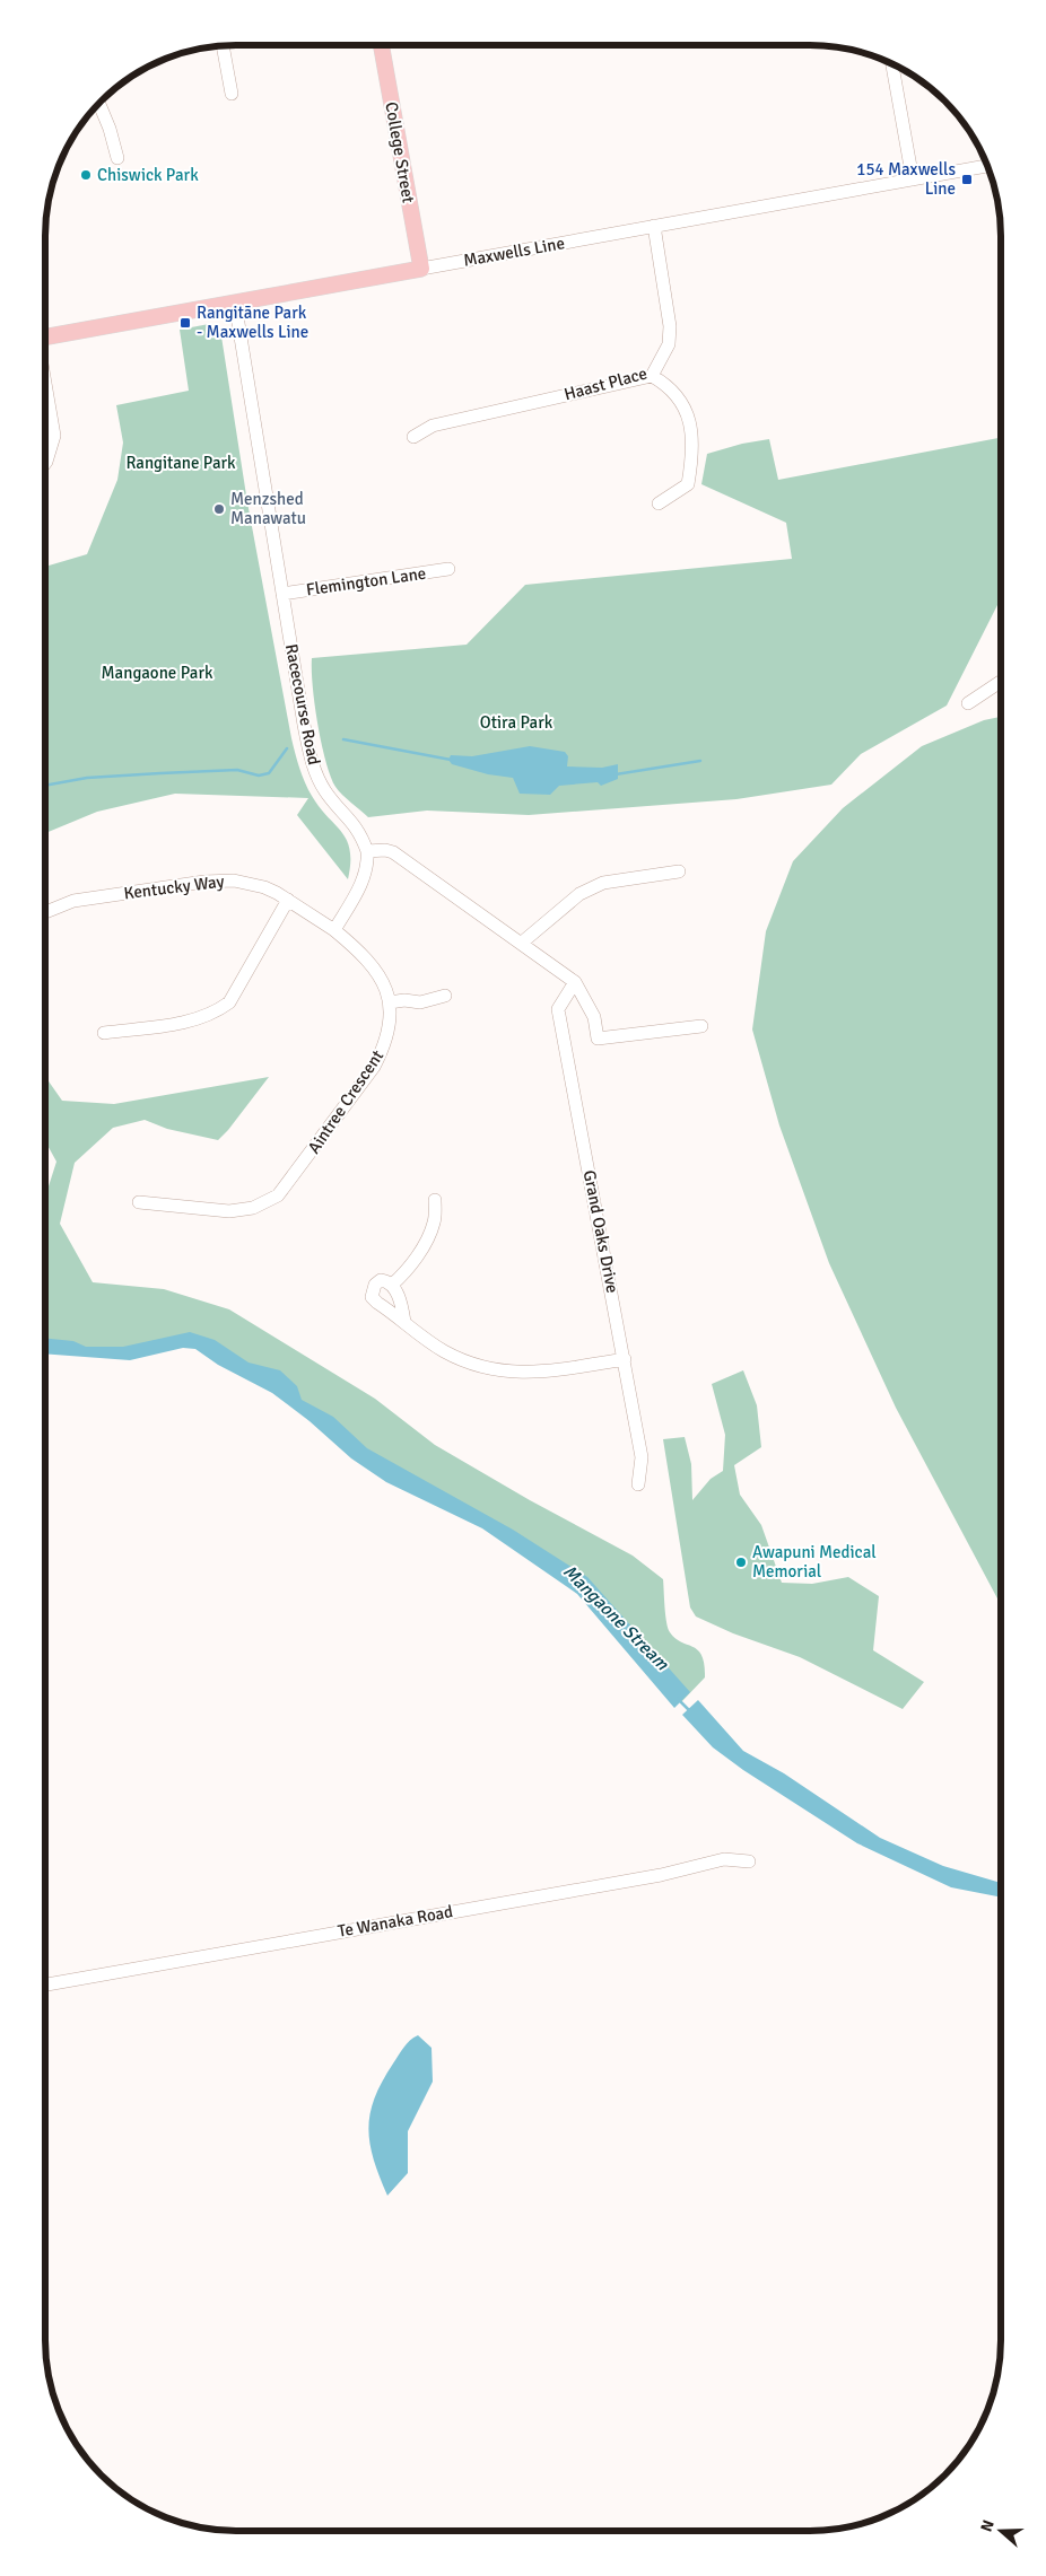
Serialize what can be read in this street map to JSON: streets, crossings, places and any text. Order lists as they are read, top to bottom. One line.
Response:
{"streets":{"main road":["College Street","Maxwells Line"],"street":["Haast Place","Flemington Lane","Racecourse Road","Kentucky Way","Aintree Crescent","Grand Oaks Drive","Te Wanaka Road"]},"crossings":[["College Street","Maxwells Line"],["Maxwells Line","Haast Place"],["Maxwells Line","Racecourse Road"],["Flemington Lane","Racecourse Road"],["Kentucky Way","Aintree Crescent"]],"water":["Mangaone Stream"],"parks":["Rangitane Park","Mangaone Park","Otira Park"],"places":{"other":["Chiswick Park","Menzshed Manawatu","Awapuni Medical Memorial"],"transit":["154 Maxwells Line","Rangitāne Park - Maxwells Line"]},"north":"left"}
